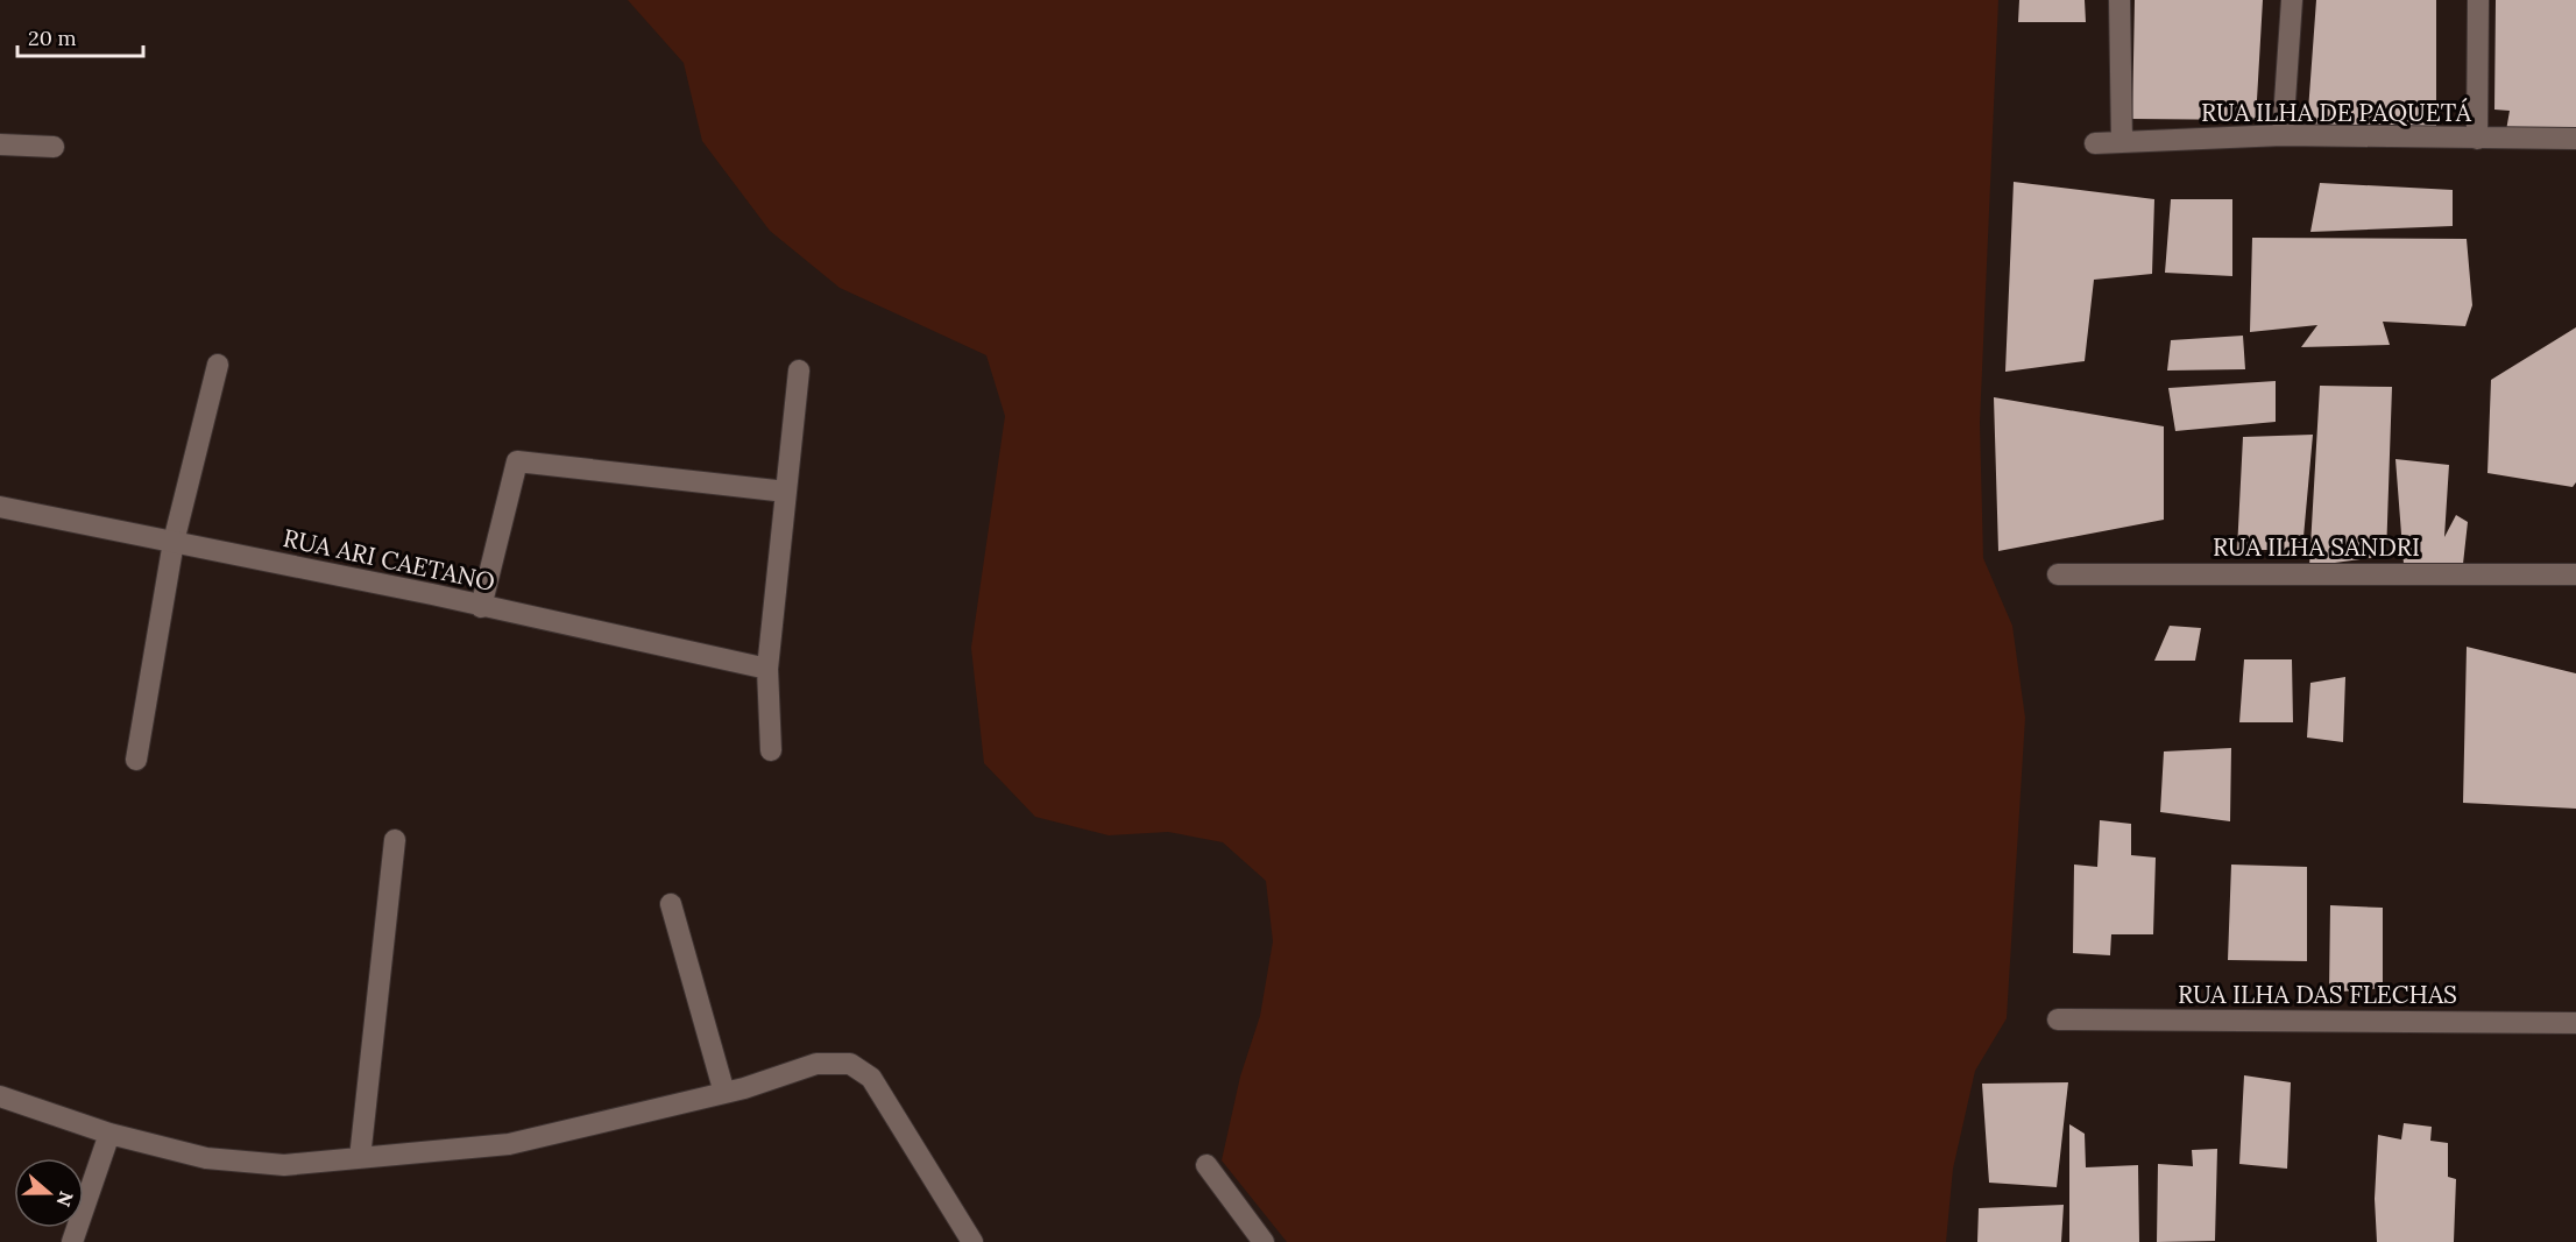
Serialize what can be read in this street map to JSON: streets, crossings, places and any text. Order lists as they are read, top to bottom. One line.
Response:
{"streets":{"street":["RUA ILHA DE PAQUETÁ","RUA ILHA SANDRI","RUA ARI CAETANO","RUA ILHA DAS FLECHAS"]},"scale_bar":"20 m","north":"right"}
